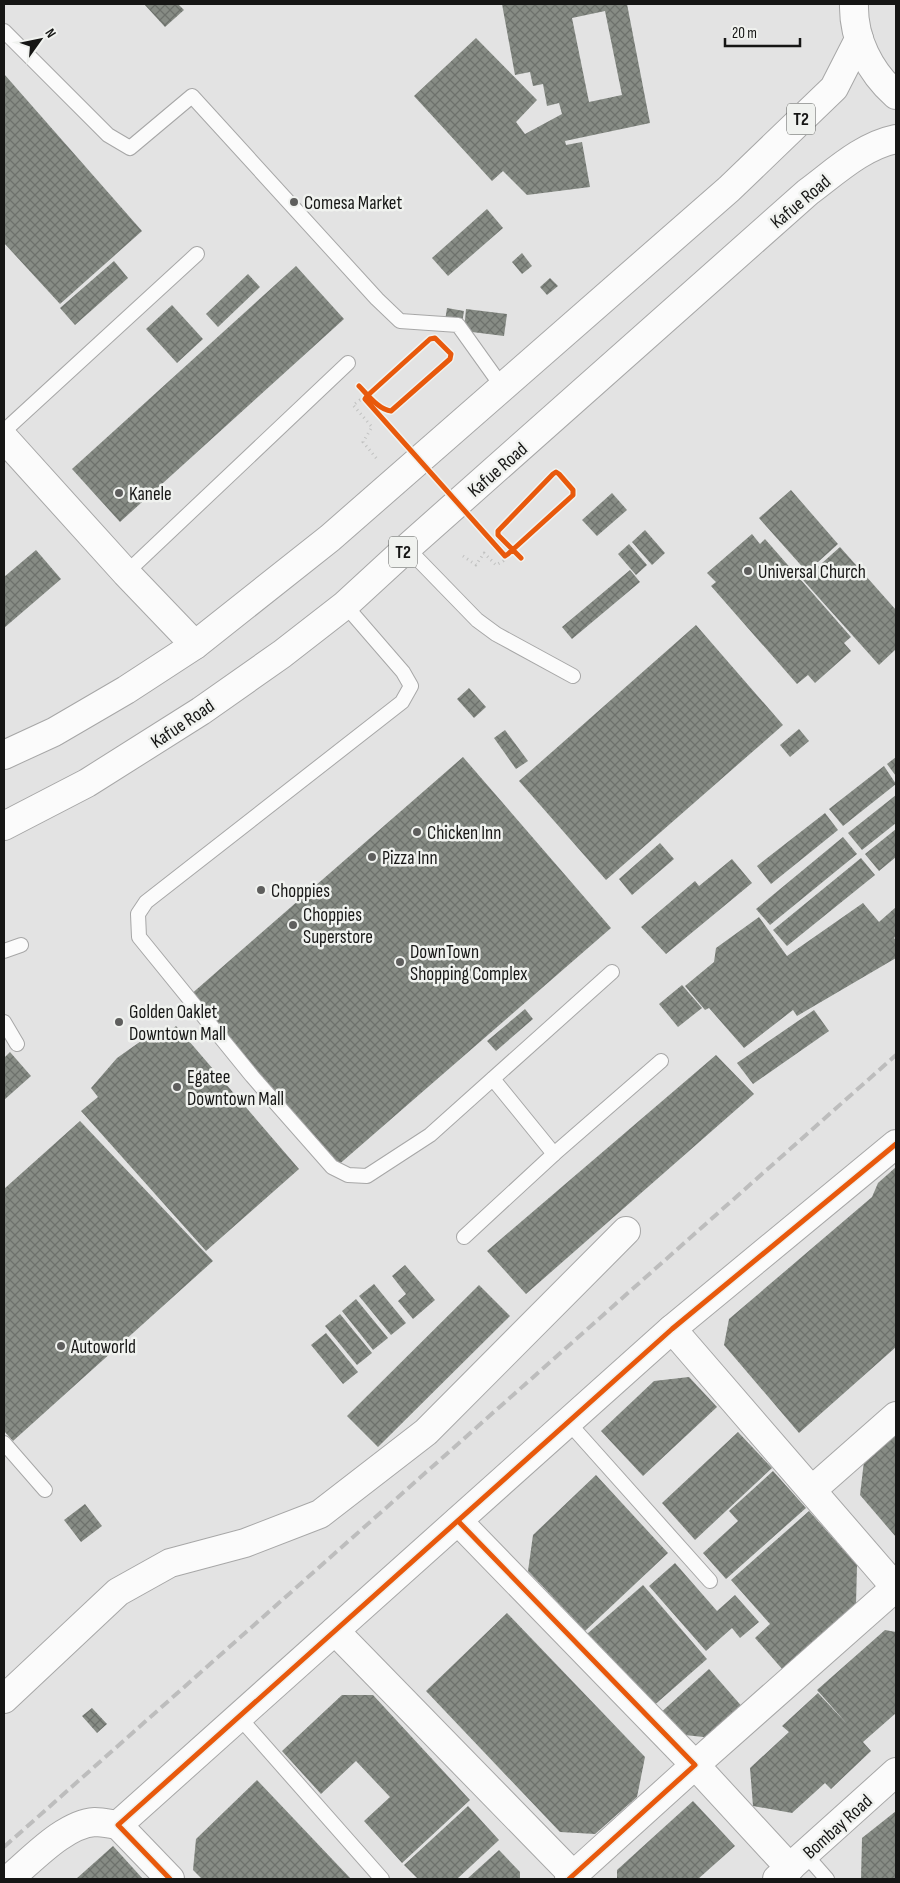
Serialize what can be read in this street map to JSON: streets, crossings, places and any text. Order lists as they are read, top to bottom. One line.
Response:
{"streets":{"street":["T2","Kafue Road","Bombay Road"]},"places":["Comesa Market","Kanele","Universal Church","Chicken Inn","Pizza Inn","Choppies","Choppies Superstore","DownTown Shopping Complex","Golden Oaklet Downtown Mall","Egatee Downtown Mall","Autoworld"],"scale_bar":"20 m","north":"top right"}
